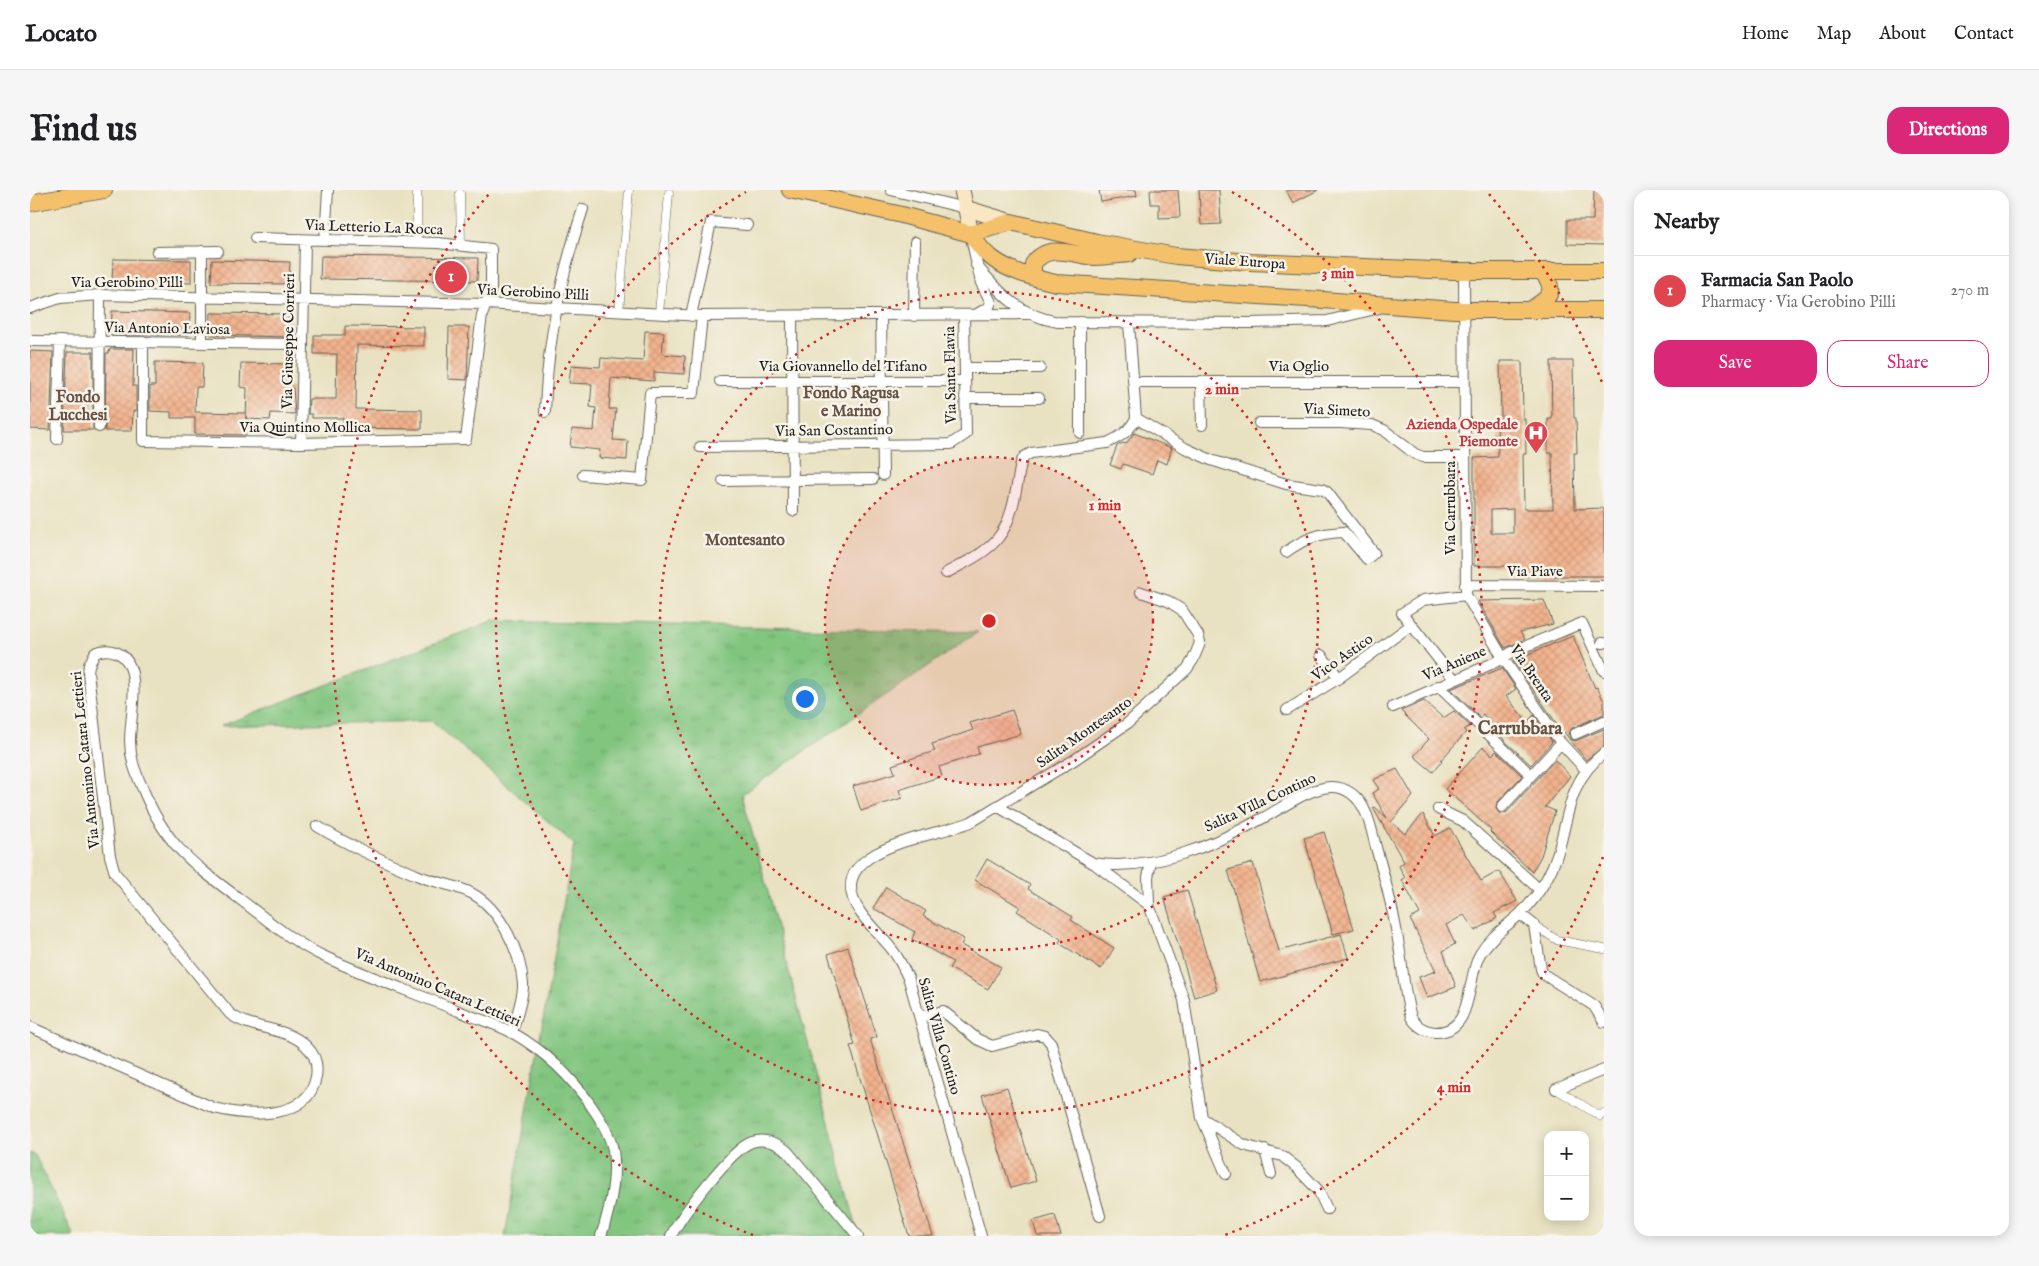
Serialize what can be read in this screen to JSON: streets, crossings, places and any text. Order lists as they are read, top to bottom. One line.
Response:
{"streets":{"main road":["Viale Europa"],"street":["Via Letterio La Rocca","Via Gerobino Pilli","Via Antonio Laviosa","Via Giuseppe Corrieri","Via Giovannello del Tifano","Via Oglio","Via Santa Flavia","Via Simeto","Via Quintino Mollica","Via San Costantino","Via Carrubbara","Via Piave","Vico Astico","Via Aniene","Via Brenta","Salita Montesanto","Via Antonino Catara Lettieri","Salita Villa Contino"]},"crossings":[["Via Letterio La Rocca","Via Gerobino Pilli"],["Via Letterio La Rocca","Via Giuseppe Corrieri"],["Via Letterio La Rocca","Via Quintino Mollica"],["Viale Europa","Via Carrubbara"],["Via Gerobino Pilli","Via Giuseppe Corrieri"],["Via Gerobino Pilli","Via Santa Flavia"],["Via Gerobino Pilli","Via Quintino Mollica"],["Via Antonio Laviosa","Via Giuseppe Corrieri"],["Via Antonio Laviosa","Via Quintino Mollica"],["Via Giuseppe Corrieri","Via Quintino Mollica"],["Via Giovannello del Tifano","Via Santa Flavia"],["Via Oglio","Via Carrubbara"],["Via Santa Flavia","Via San Costantino"],["Via Simeto","Via Carrubbara"],["Via Carrubbara","Via Piave"],["Via Carrubbara","Via Brenta"],["Via Piave","Vico Astico"],["Via Piave","Via Brenta"],["Via Aniene","Via Brenta"],["Via Brenta","Salita Villa Contino"],["Salita Montesanto","Salita Villa Contino"]],"districts":["Fondo Ragusa e Marino","Fondo Lucchesi","Montesanto","Carrubbara"],"places":{"hospital":["Azienda Ospedale Piemonte"]},"page":{"header":"Locato","nav":["Home","Map","About","Contact"],"buttons":["Directions",["Save","Share"]],"title":"Find us","heading":"Nearby","list":[{"mark":"1","name":"Farmacia San Paolo","note":"Pharmacy · Via Gerobino Pilli","value":"270 m"}],"pins":"1","map_buttons":["+","−"]},"rings":["3 min","2 min","1 min","4 min"]}
